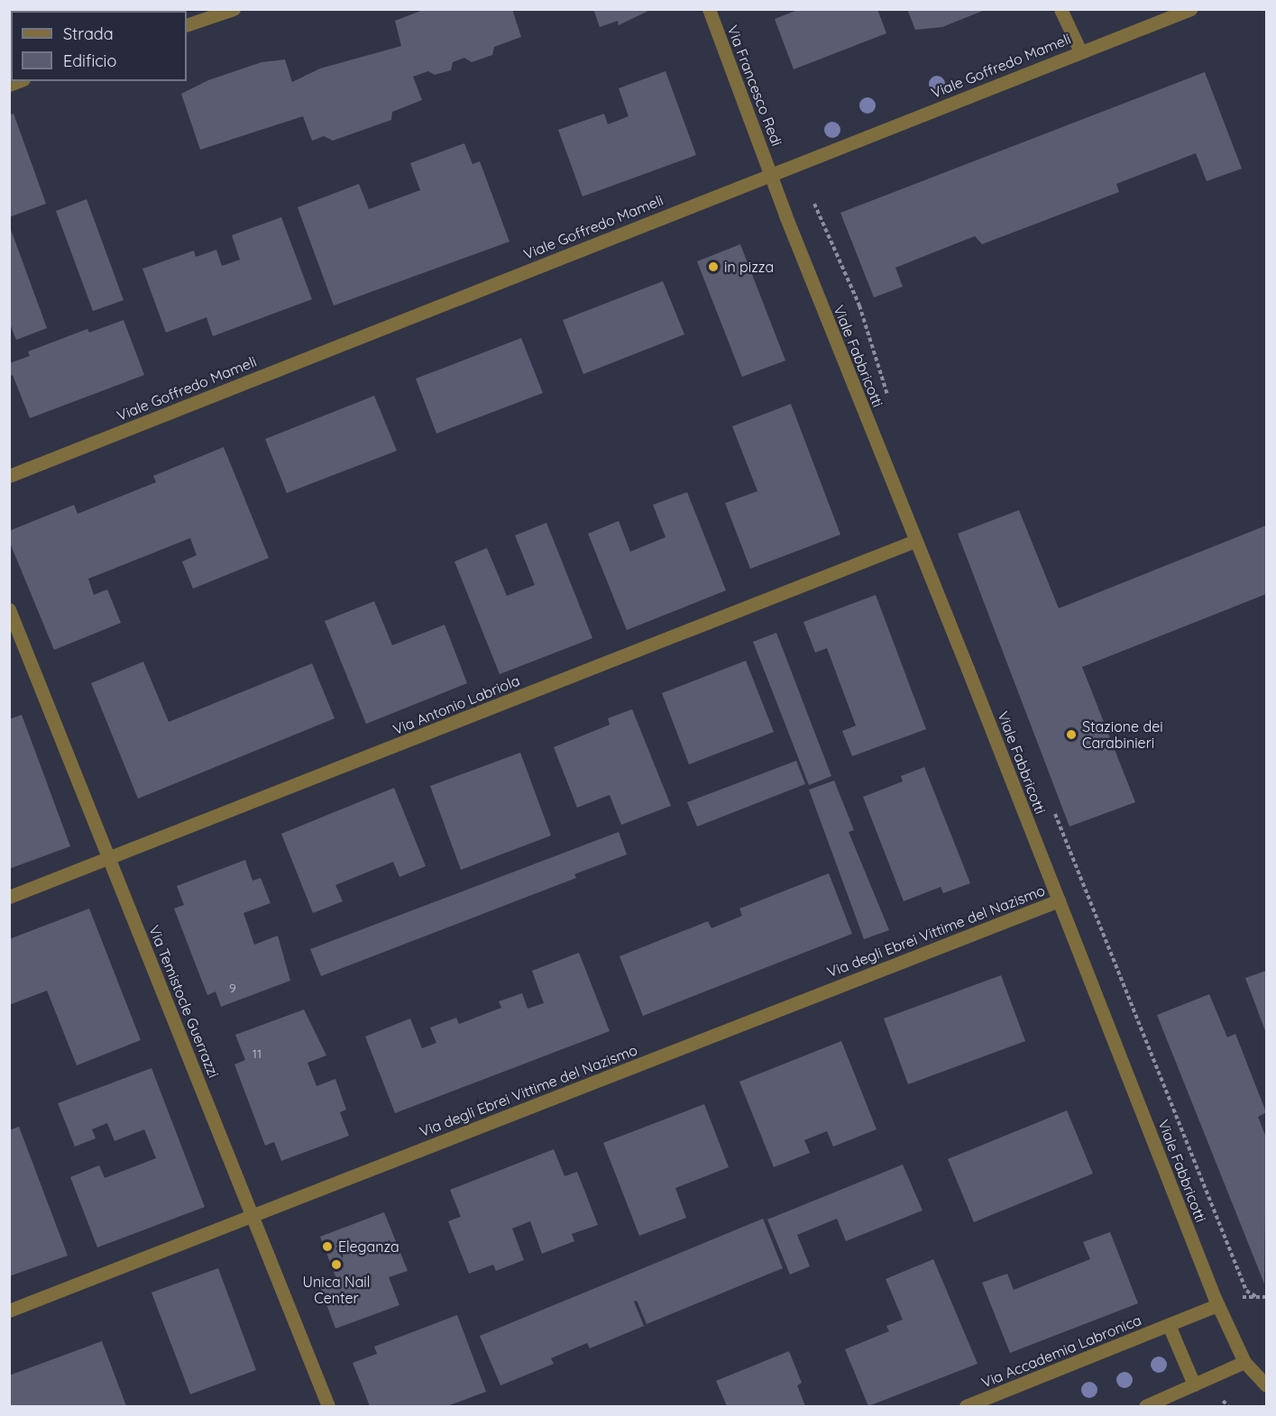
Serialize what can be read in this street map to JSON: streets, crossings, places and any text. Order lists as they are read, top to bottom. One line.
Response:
{"streets":{"street":["Viale Goffredo Mameli","Via Francesco Redi","Viale Fabbricotti","Via Antonio Labriola","Via degli Ebrei Vittime del Nazismo","Via Temistocle Guerrazzi","Via Accademia Labronica"]},"crossings":[["Viale Goffredo Mameli","Via Francesco Redi"],["Viale Goffredo Mameli","Viale Fabbricotti"],["Via Francesco Redi","Viale Fabbricotti"],["Viale Fabbricotti","Via Antonio Labriola"],["Viale Fabbricotti","Via degli Ebrei Vittime del Nazismo"],["Viale Fabbricotti","Via Accademia Labronica"],["Via Antonio Labriola","Via Temistocle Guerrazzi"],["Via degli Ebrei Vittime del Nazismo","Via Temistocle Guerrazzi"]],"places":["in pizza","Stazione dei Carabinieri","Eleganza","Unica Nail Center"],"house_numbers":["9","11"],"legend":["Strada","Edificio"]}
